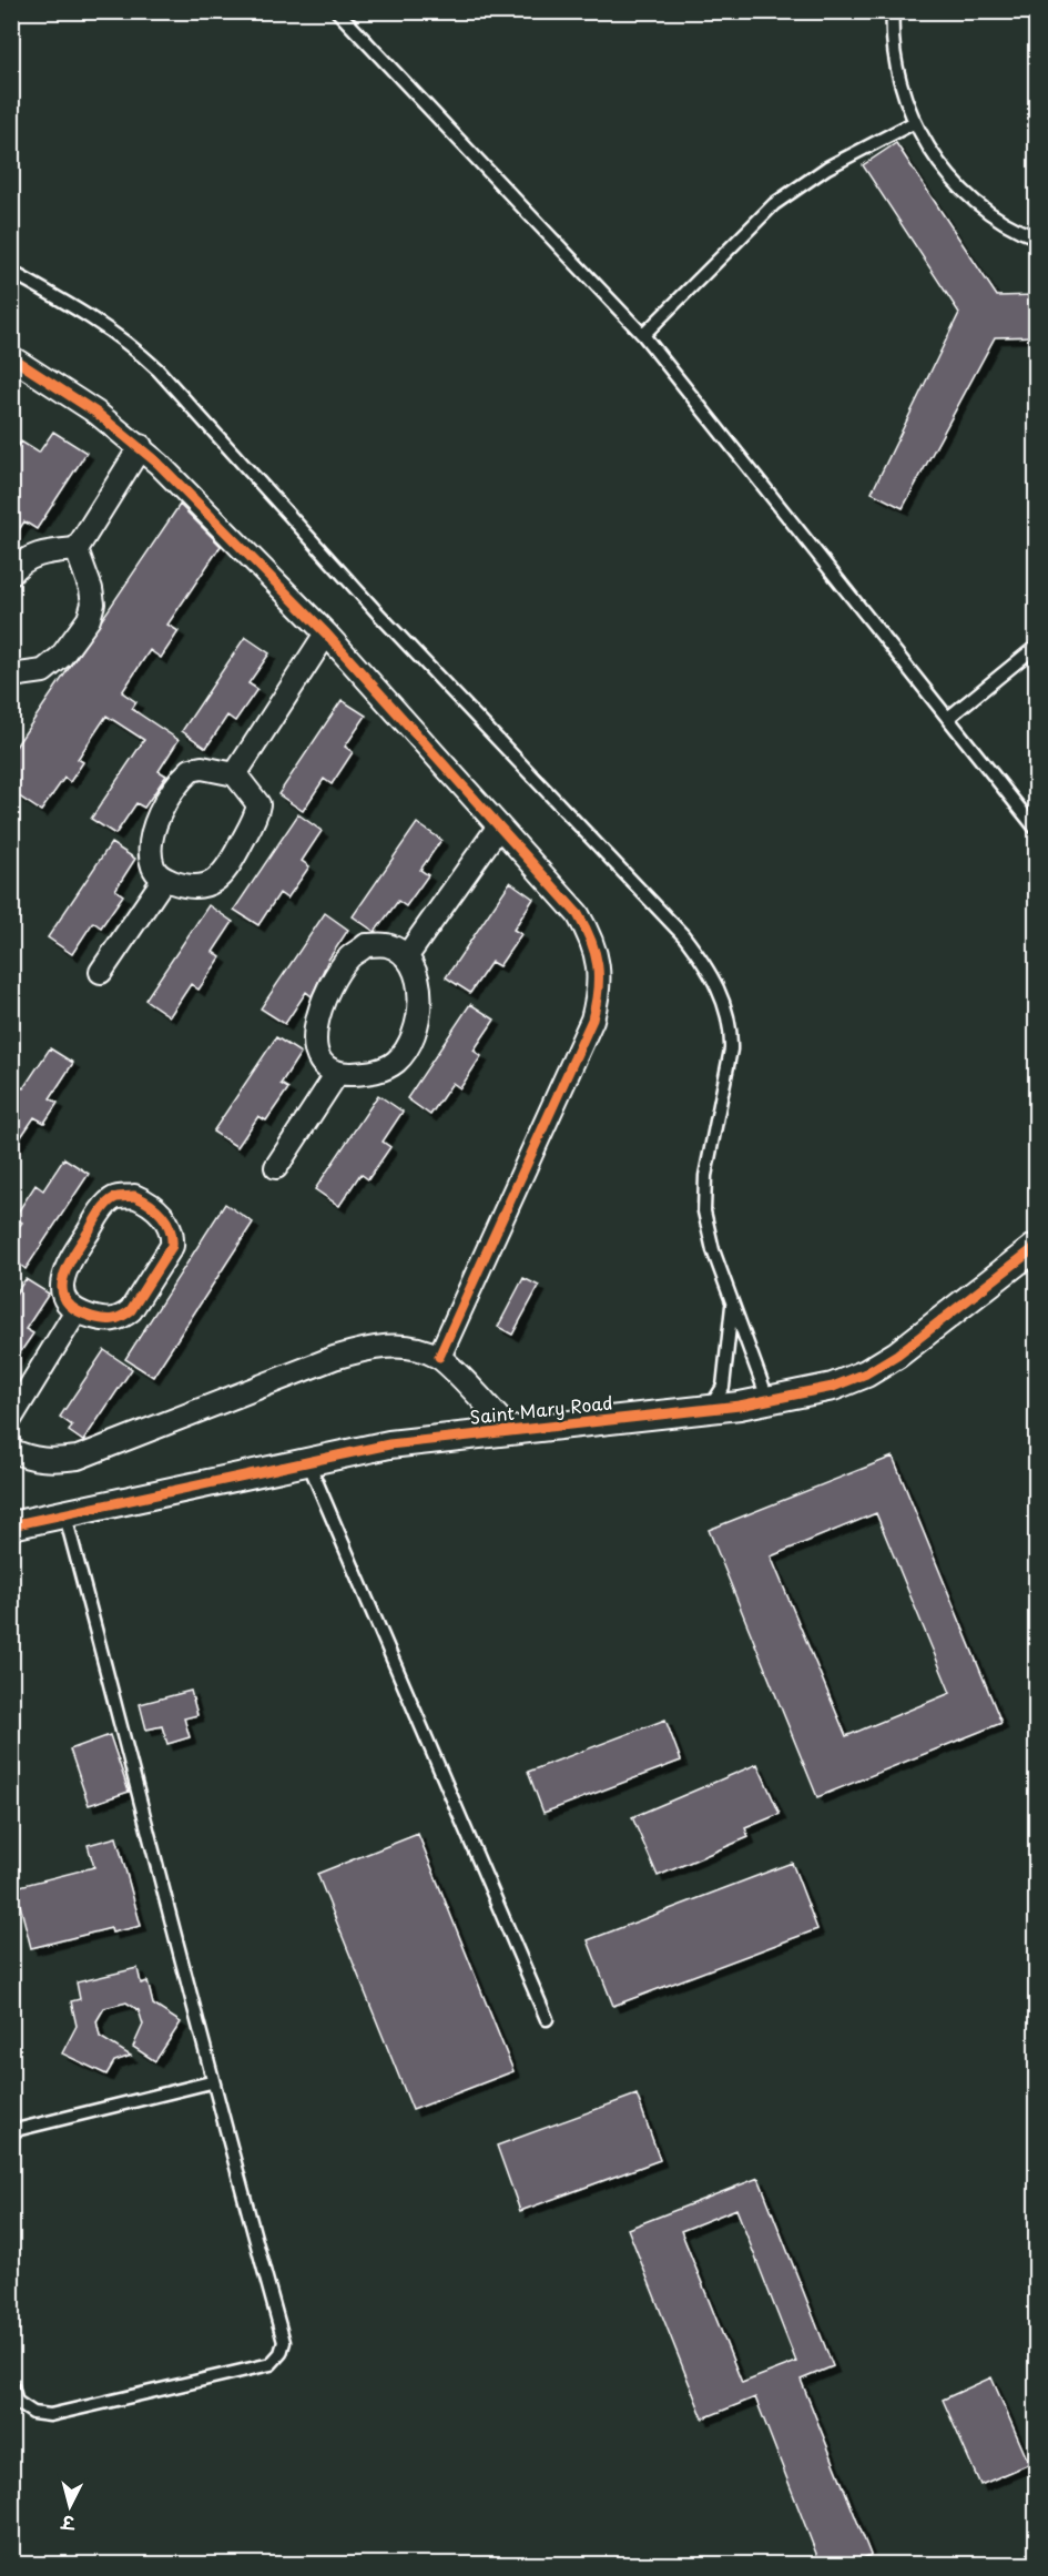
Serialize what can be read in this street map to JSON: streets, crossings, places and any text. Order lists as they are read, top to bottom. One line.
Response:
{"streets":{"street":["Saint Mary Road"]},"north":"bottom"}
